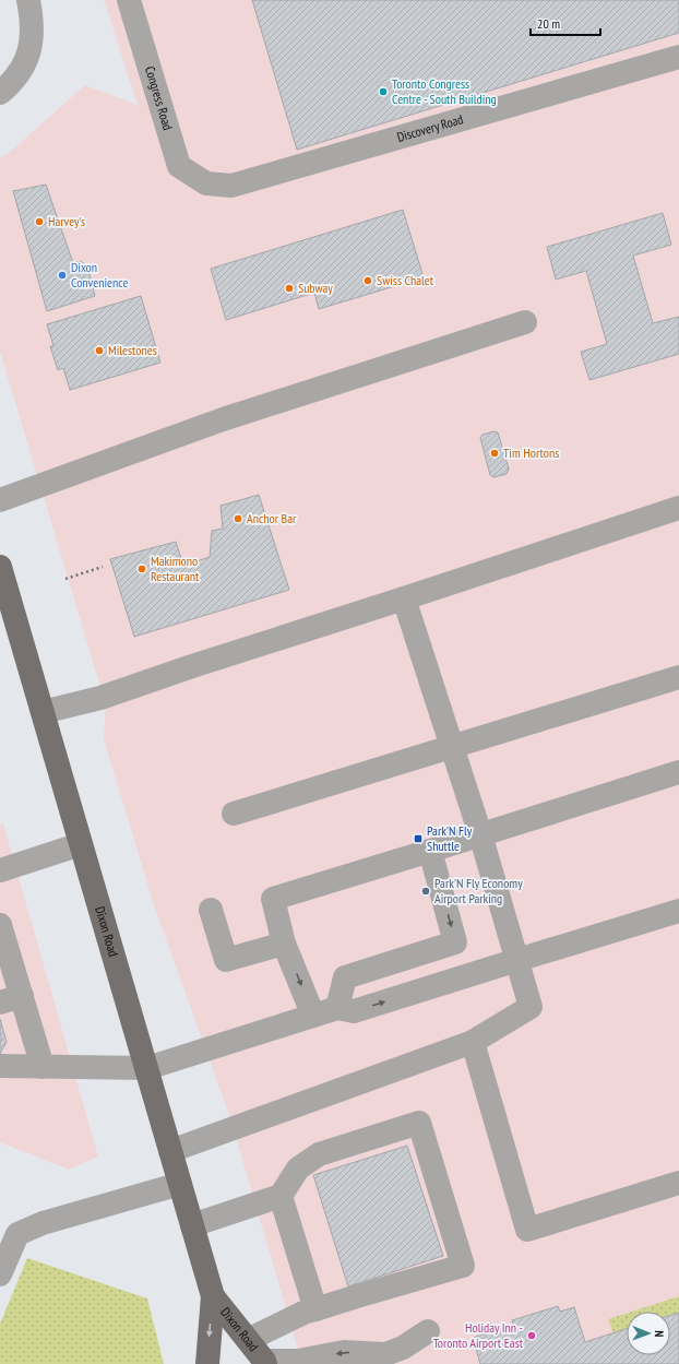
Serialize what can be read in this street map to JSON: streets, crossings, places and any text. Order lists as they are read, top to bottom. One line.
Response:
{"streets":{"main road":["Dixon Road"],"street":["Congress Road","Discovery Road"]},"crossings":[["Congress Road","Discovery Road"]],"places":{"other":["Toronto Congress Centre - South Building","Harvey's","Dixon Convenience","Swiss Chalet","Subway","Milestones","Tim Hortons","Anchor Bar","Makimono Restaurant","Park'N Fly Economy Airport Parking","Holiday Inn - Toronto Airport East"],"transit":["Park'N Fly Shuttle"]},"scale_bar":"20 m","north":"right"}
